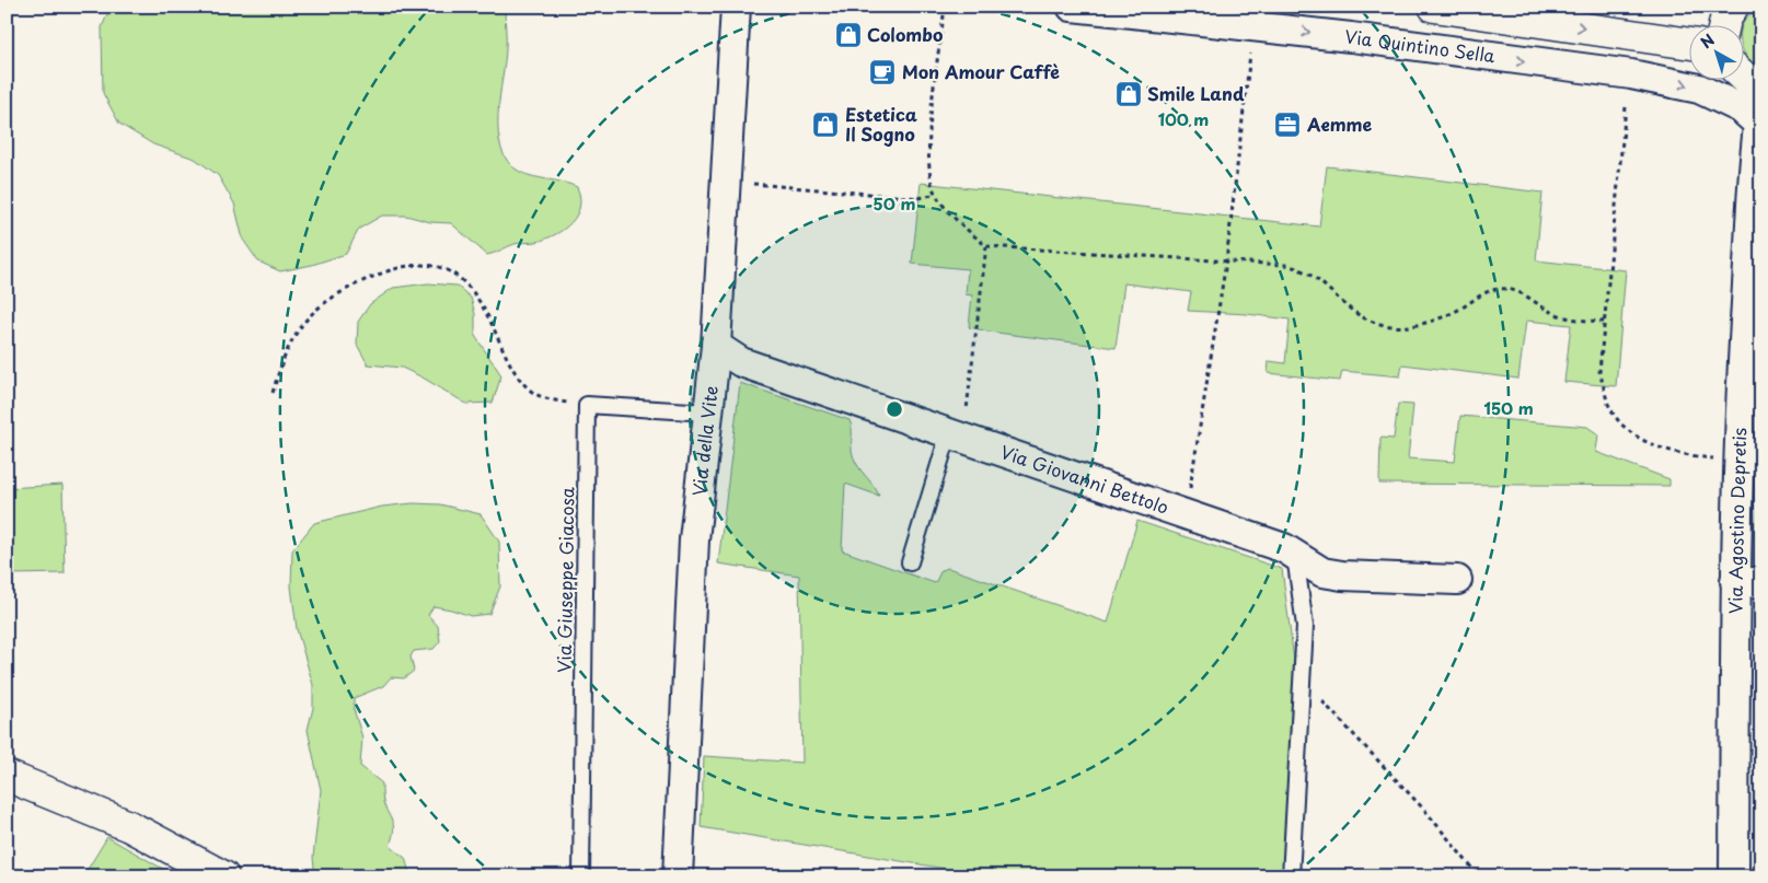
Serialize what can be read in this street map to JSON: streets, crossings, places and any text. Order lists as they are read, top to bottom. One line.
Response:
{"streets":{"street":["Via Quintino Sella","Via della Vite","Via Giovanni Bettolo","Via Agostino Depretis"],"lane":["Via Giuseppe Giacosa"]},"crossings":[["Via Quintino Sella","Via Agostino Depretis"],["Via della Vite","Via Giovanni Bettolo"]],"places":{"shop":["Colombo","Smile Land","Estetica Il Sogno"],"cafe":["Mon Amour Caffè"],"office":["Aemme"]},"north":"top left","rings":["100 m","50 m","150 m"]}
